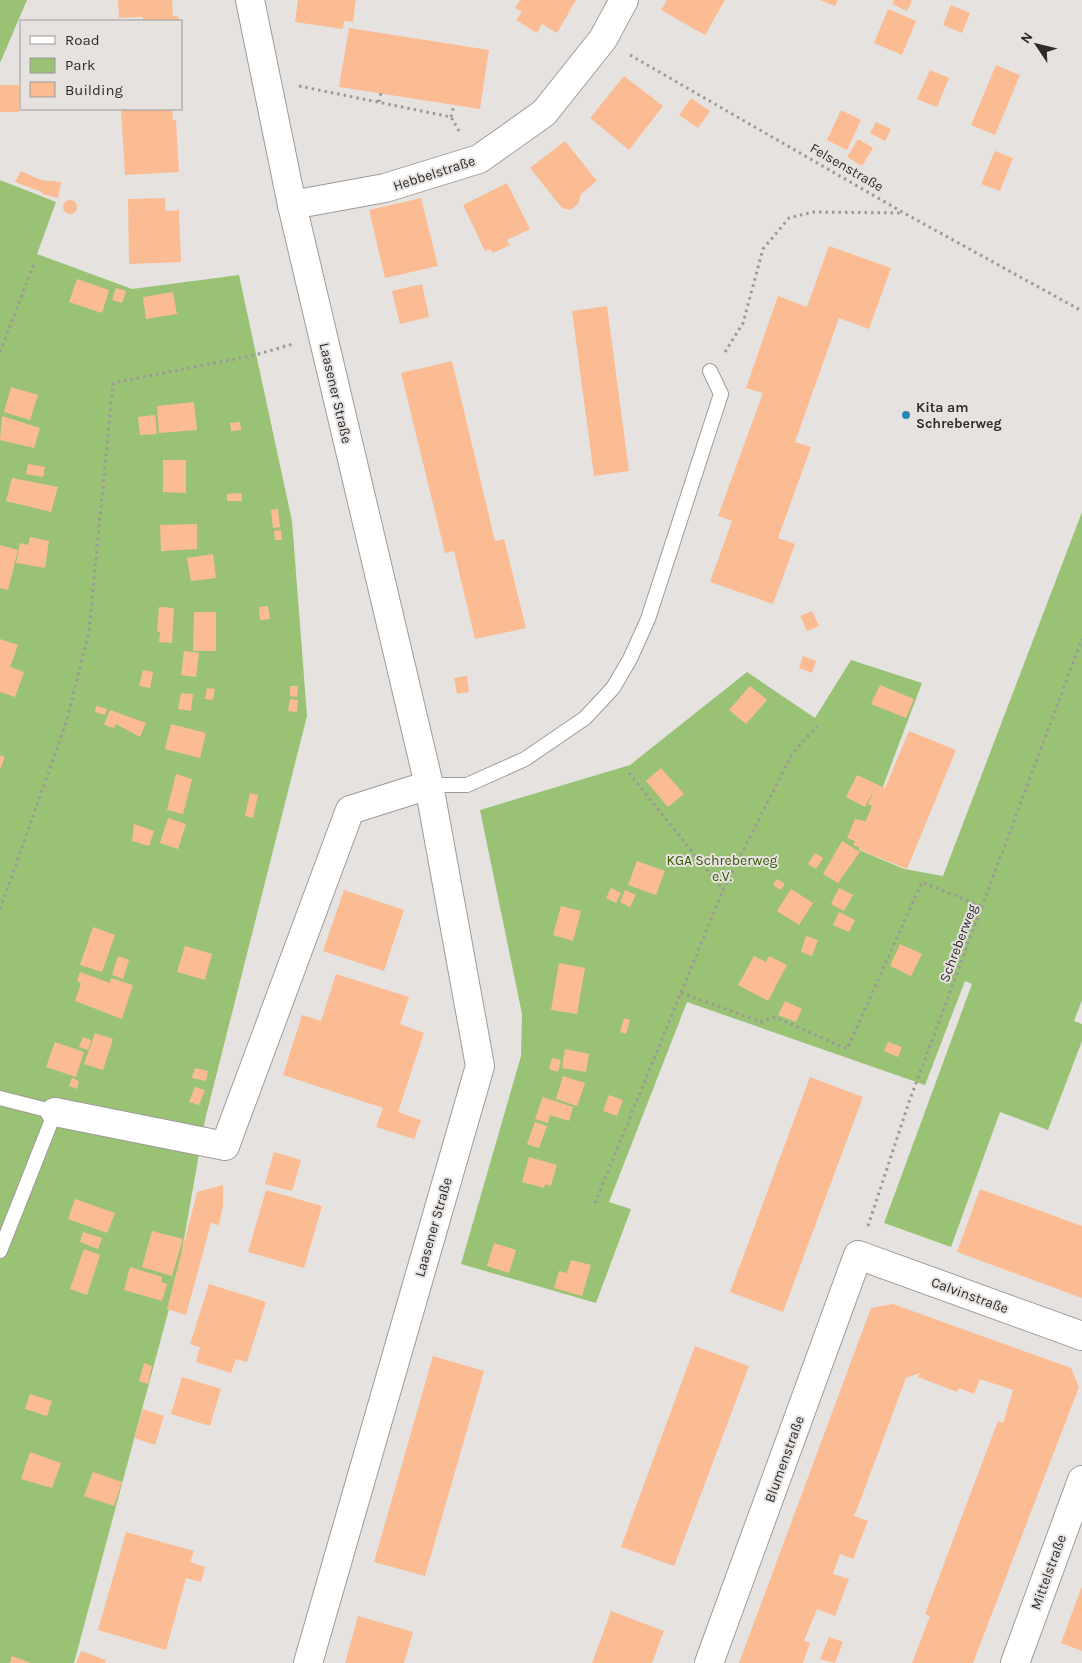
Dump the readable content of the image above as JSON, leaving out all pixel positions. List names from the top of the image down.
{
  "streets": {
    "street": [
      "Hebbelstraße",
      "Laasener Straße",
      "Calvinstraße",
      "Blumenstraße",
      "Mittelstraße"
    ],
    "path": ["Felsenstraße", "Schreberweg"]
  },
  "crossings": [
    ["Felsenstraße", "Hebbelstraße"],
    ["Hebbelstraße", "Laasener Straße"],
    ["Schreberweg", "Calvinstraße"],
    ["Schreberweg", "Blumenstraße"],
    ["Calvinstraße", "Blumenstraße"]
  ],
  "parks": ["KGA Schreberweg e.V."],
  "places": ["Kita am Schreberweg"],
  "legend": ["Road", "Park", "Building"],
  "north": "top left"
}
